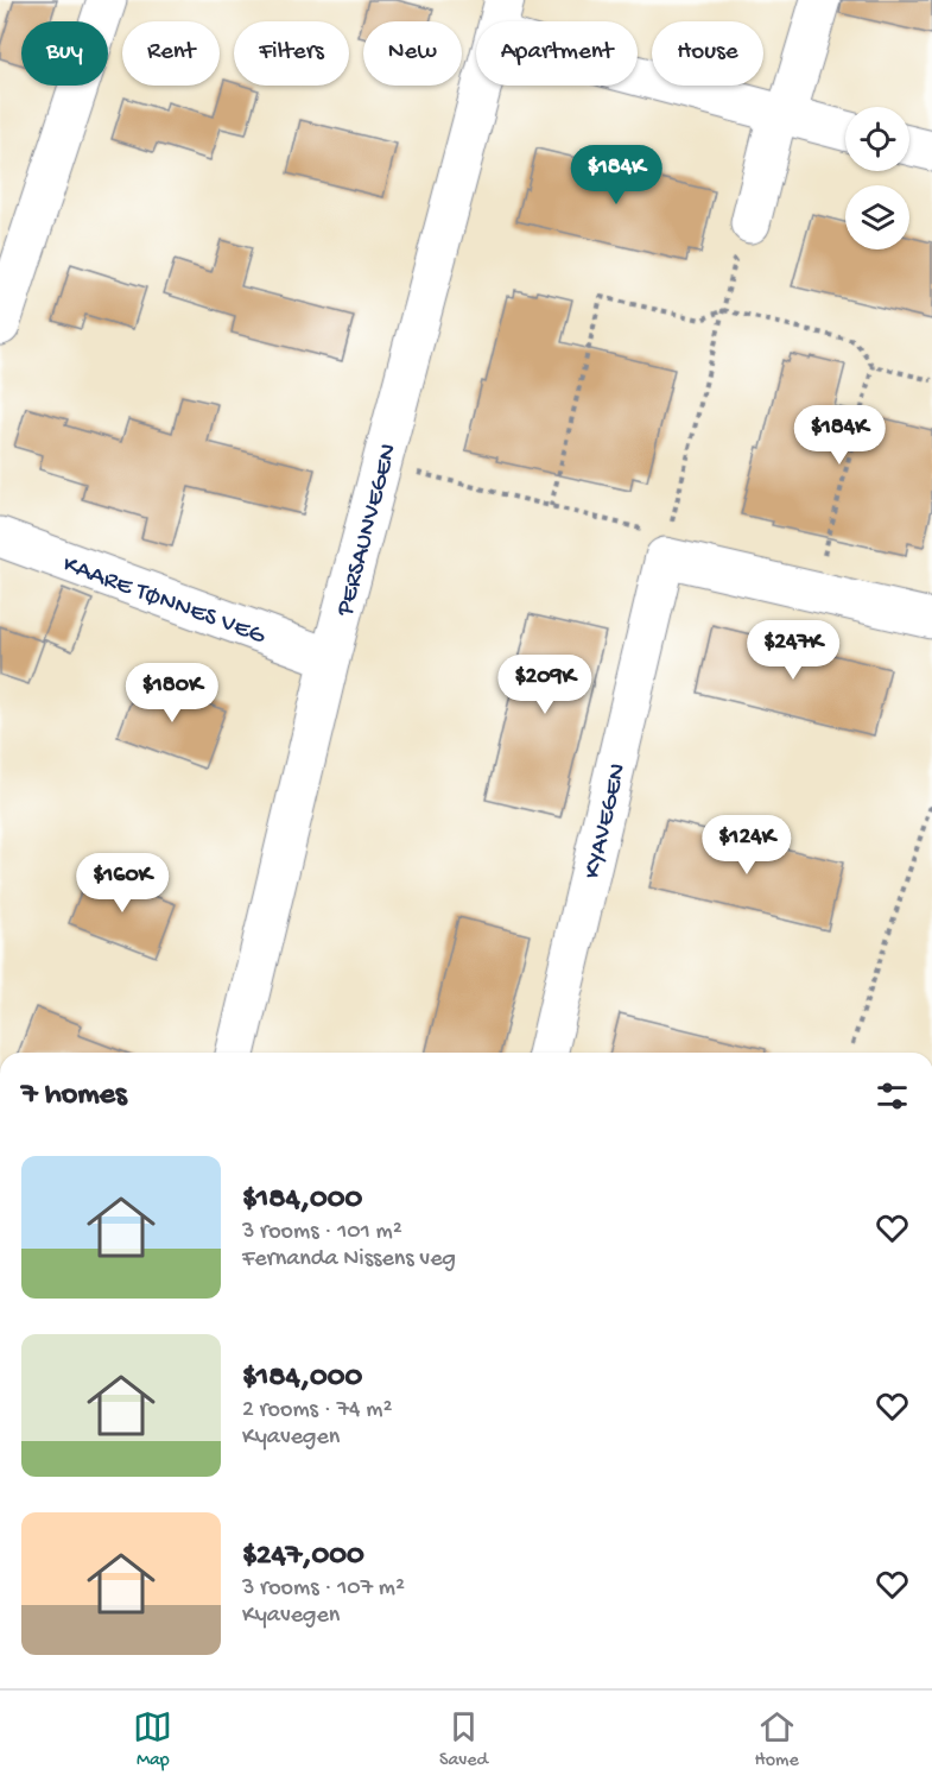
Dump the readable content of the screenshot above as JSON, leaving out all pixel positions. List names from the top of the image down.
{
  "streets": {
    "street": ["PERSAUNVEGEN", "KAARE TØNNES VEG", "KYAVEGEN"]
  },
  "crossings": [
    ["PERSAUNVEGEN", "KAARE TØNNES VEG"]
  ],
  "page": {
    "chip": [
      "Buy",
      "Rent",
      "Filters",
      "New",
      "Apartment",
      "House"
    ],
    "price": [
      "$184K",
      "$184K",
      "$247K",
      "$209K",
      "$180K",
      "$124K",
      "$160K"
    ],
    "heading": "7 homes",
    "list": [
      {
        "name": "$184,000",
        "note": "3 rooms · 101 m² · Fernanda Nissens veg"
      },
      {
        "name": "$184,000",
        "note": "2 rooms · 74 m² · Kyavegen"
      },
      {
        "name": "$247,000",
        "note": "3 rooms · 107 m² · Kyavegen"
      }
    ],
    "tabs": ["Map", "Saved", "Home"]
  }
}
